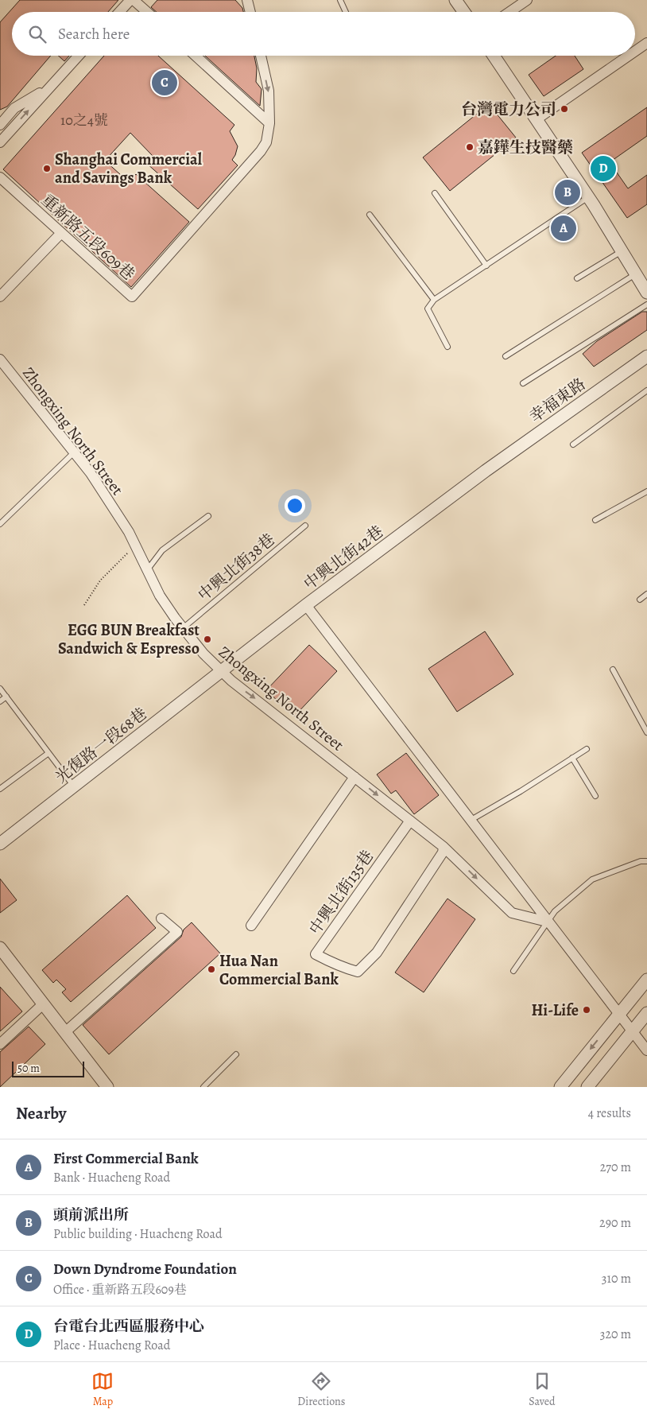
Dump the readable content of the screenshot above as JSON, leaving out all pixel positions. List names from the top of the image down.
{
  "streets": {
    "street": [
      "重新路五段609巷",
      "幸福東路",
      "Zhongxing North Street",
      "中興北街42巷",
      "光復路一段68巷",
      "中興北街135巷"
    ],
    "lane": ["中興北街38巷"]
  },
  "crossings": [
    ["幸福東路", "中興北街42巷"],
    ["Zhongxing North Street", "中興北街42巷"],
    ["Zhongxing North Street", "中興北街38巷"],
    ["Zhongxing North Street", "光復路一段68巷"],
    ["Zhongxing North Street", "中興北街135巷"],
    ["中興北街42巷", "光復路一段68巷"]
  ],
  "places": [
    "台灣電力公司",
    "嘉鏵生技醫藥",
    "Shanghai Commercial and Savings Bank",
    "EGG BUN Breakfast Sandwich & Espresso",
    "Hua Nan Commercial Bank",
    "Hi-Life"
  ],
  "house_numbers": ["10之4號"],
  "scale_bar": "50 m",
  "page": {
    "search": "Search here",
    "pins": [
      "C",
      "D",
      "B",
      "A"
    ],
    "scale": "50 m",
    "heading": ["Nearby", "4 results"],
    "list": [
      {
        "mark": "A",
        "name": "First Commercial Bank",
        "note": "Bank · Huacheng Road",
        "value": "270 m"
      },
      {
        "mark": "B",
        "name": "頭前派出所",
        "note": "Public building · Huacheng Road",
        "value": "290 m"
      },
      {
        "mark": "C",
        "name": "Down Dyndrome Foundation",
        "note": "Office · 重新路五段609巷",
        "value": "310 m"
      },
      {
        "mark": "D",
        "name": "台電台北西區服務中心",
        "note": "Place · Huacheng Road",
        "value": "320 m"
      }
    ],
    "nav": ["Map", "Directions", "Saved"]
  }
}
